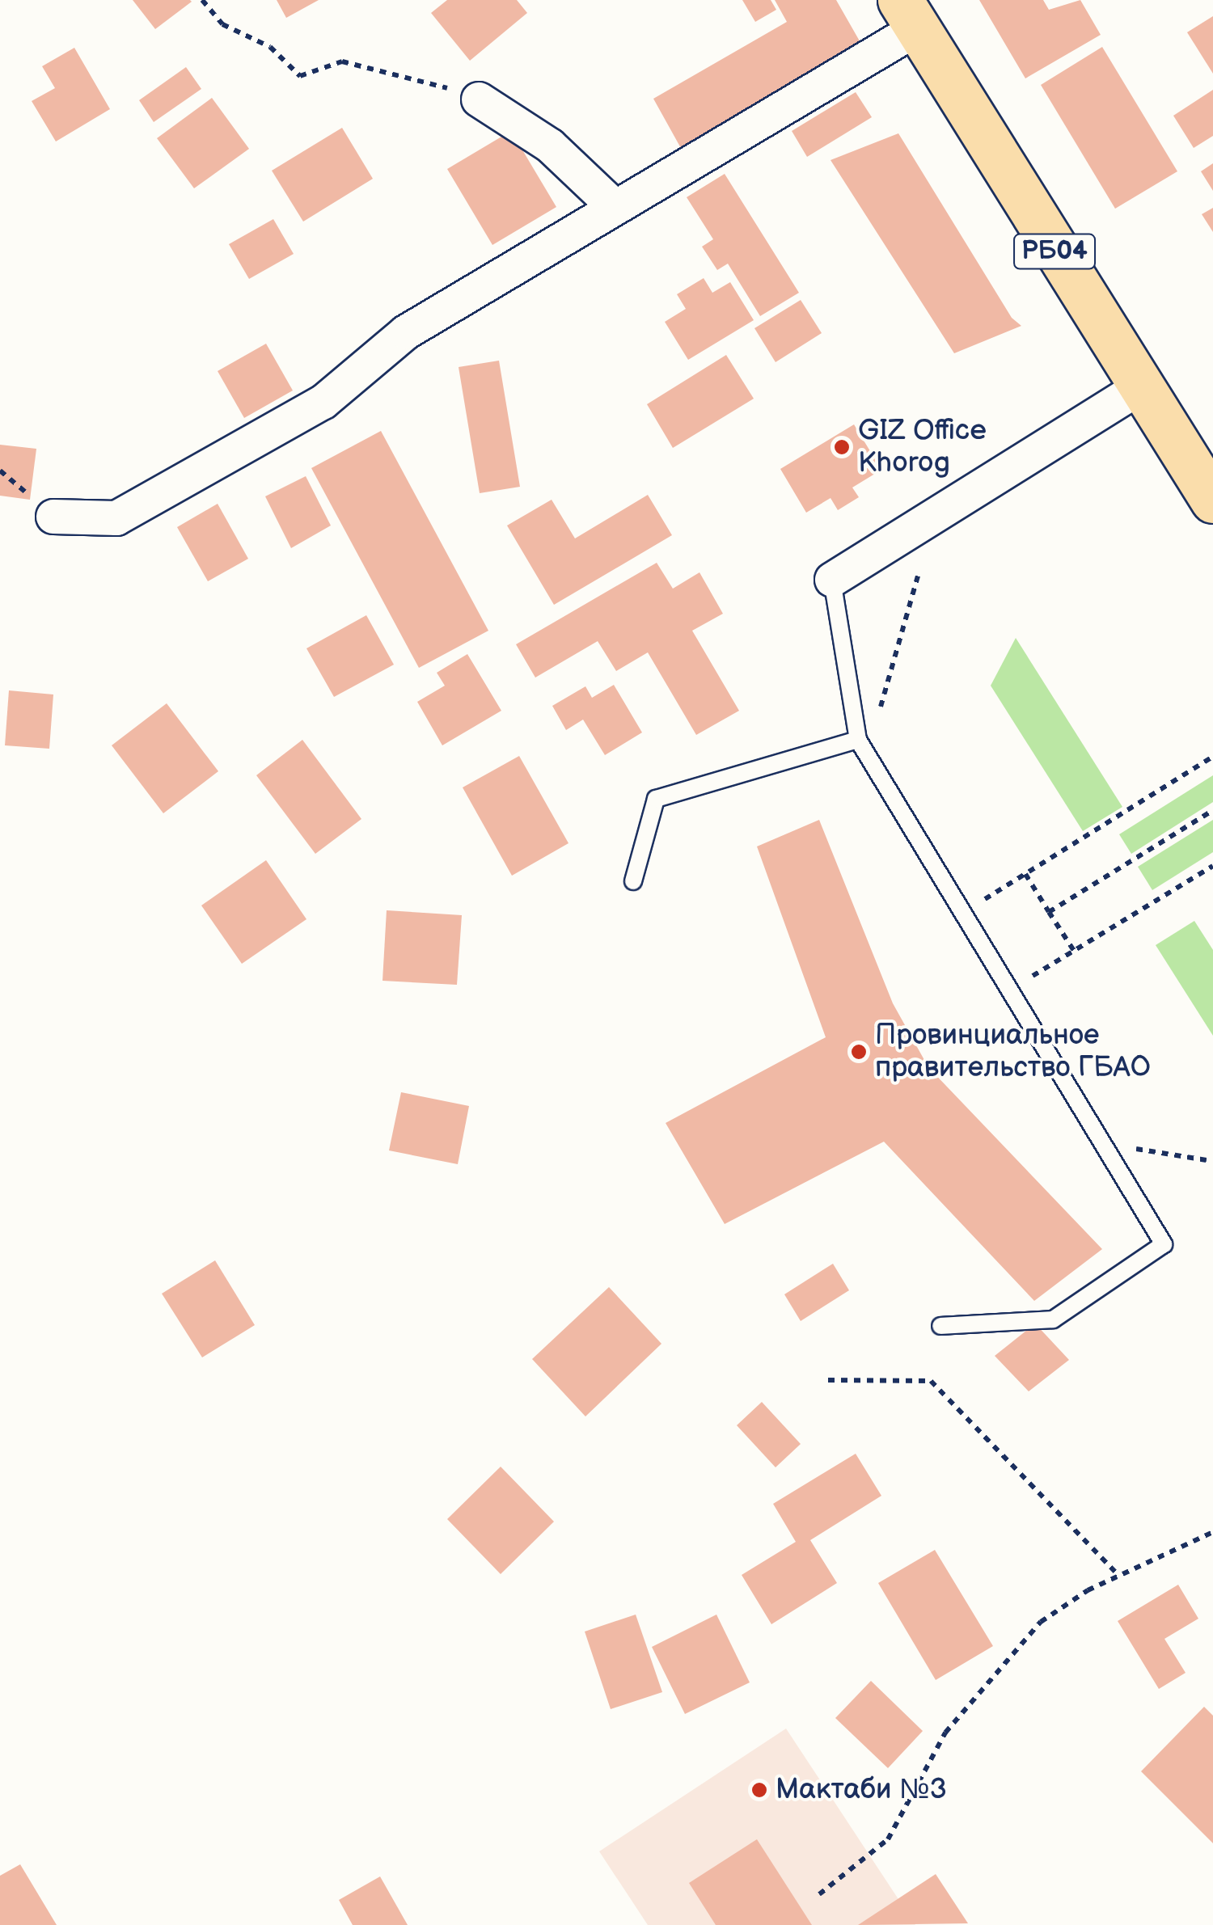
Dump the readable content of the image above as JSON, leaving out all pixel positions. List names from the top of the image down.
{
  "streets": {
    "main road": ["РБ04"]
  },
  "places": ["GIZ Office Khorog", "Провинциальное правительство ГБАО", "Мактаби №3"]
}
